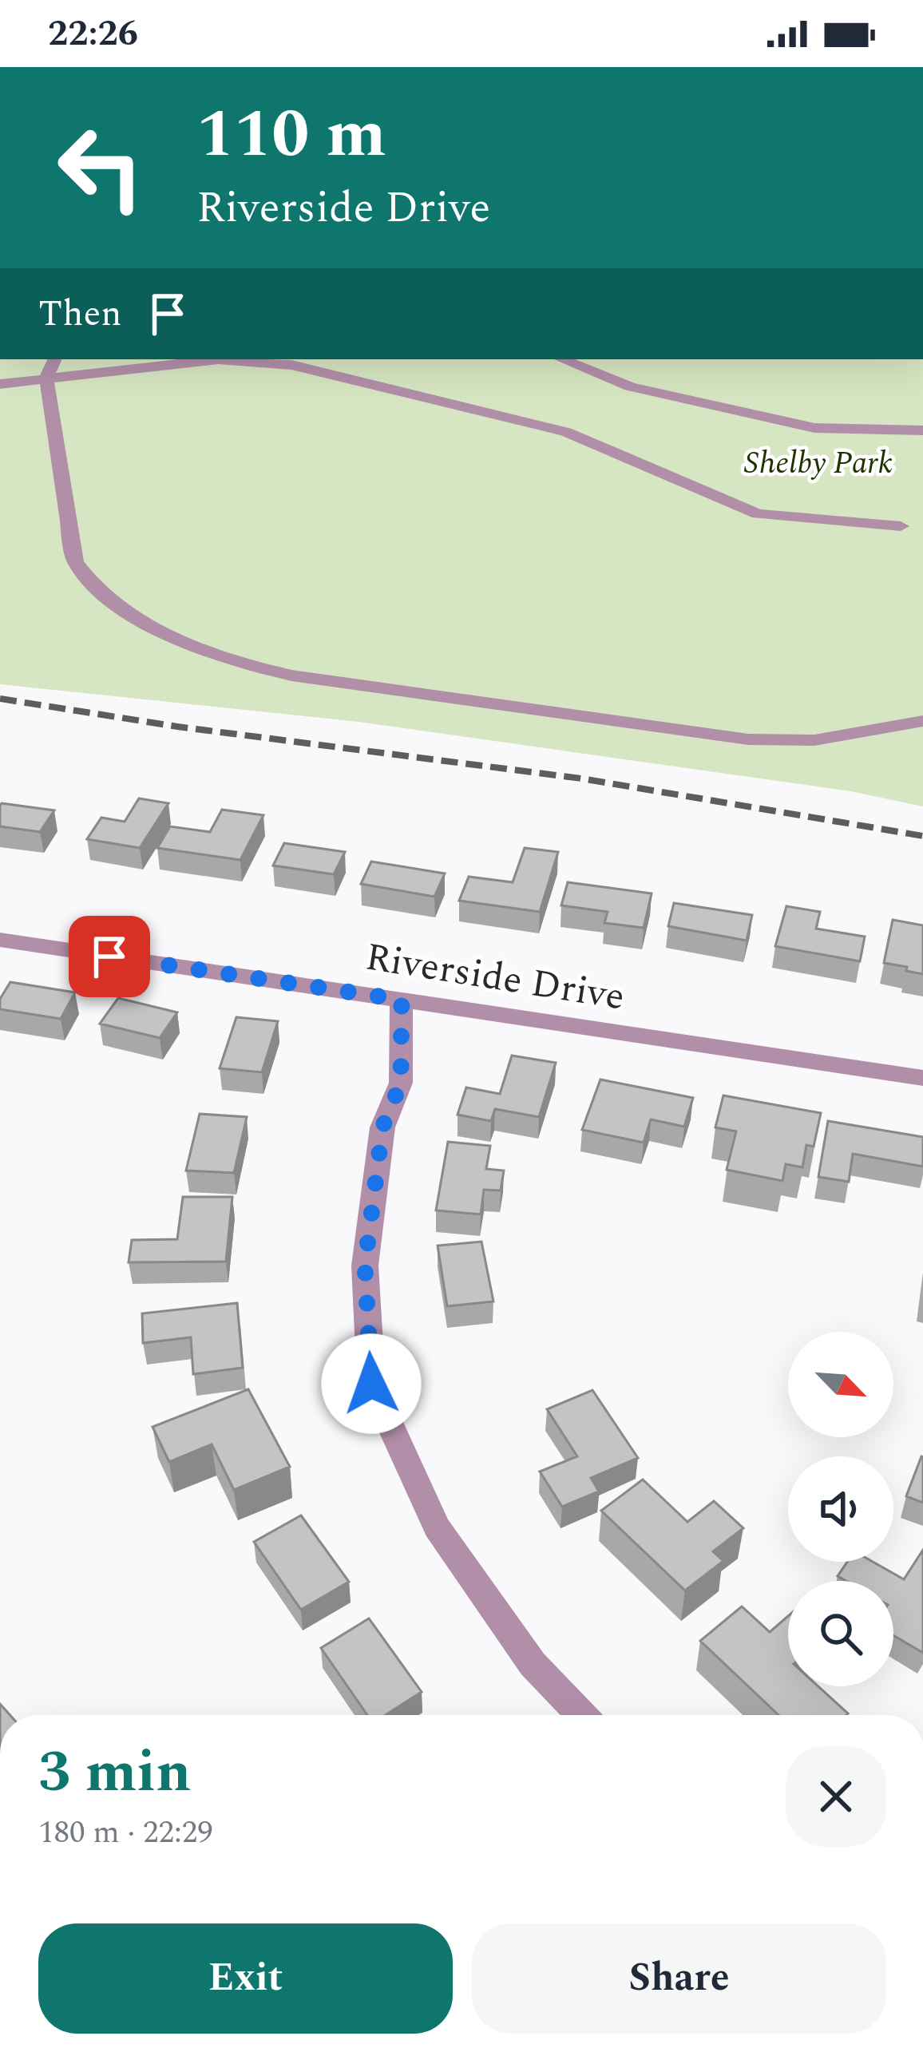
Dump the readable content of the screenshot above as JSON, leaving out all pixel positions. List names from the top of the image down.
{
  "streets": {
    "street": ["Riverside Drive"]
  },
  "parks": ["Shelby Park"],
  "north": "bottom right",
  "page": {
    "status": "22:26",
    "turn": ["110 m", "Riverside Drive"],
    "then": "Then",
    "heading": ["3 min", "180 m · 22:29"],
    "buttons": ["Exit", "Share"]
  }
}
